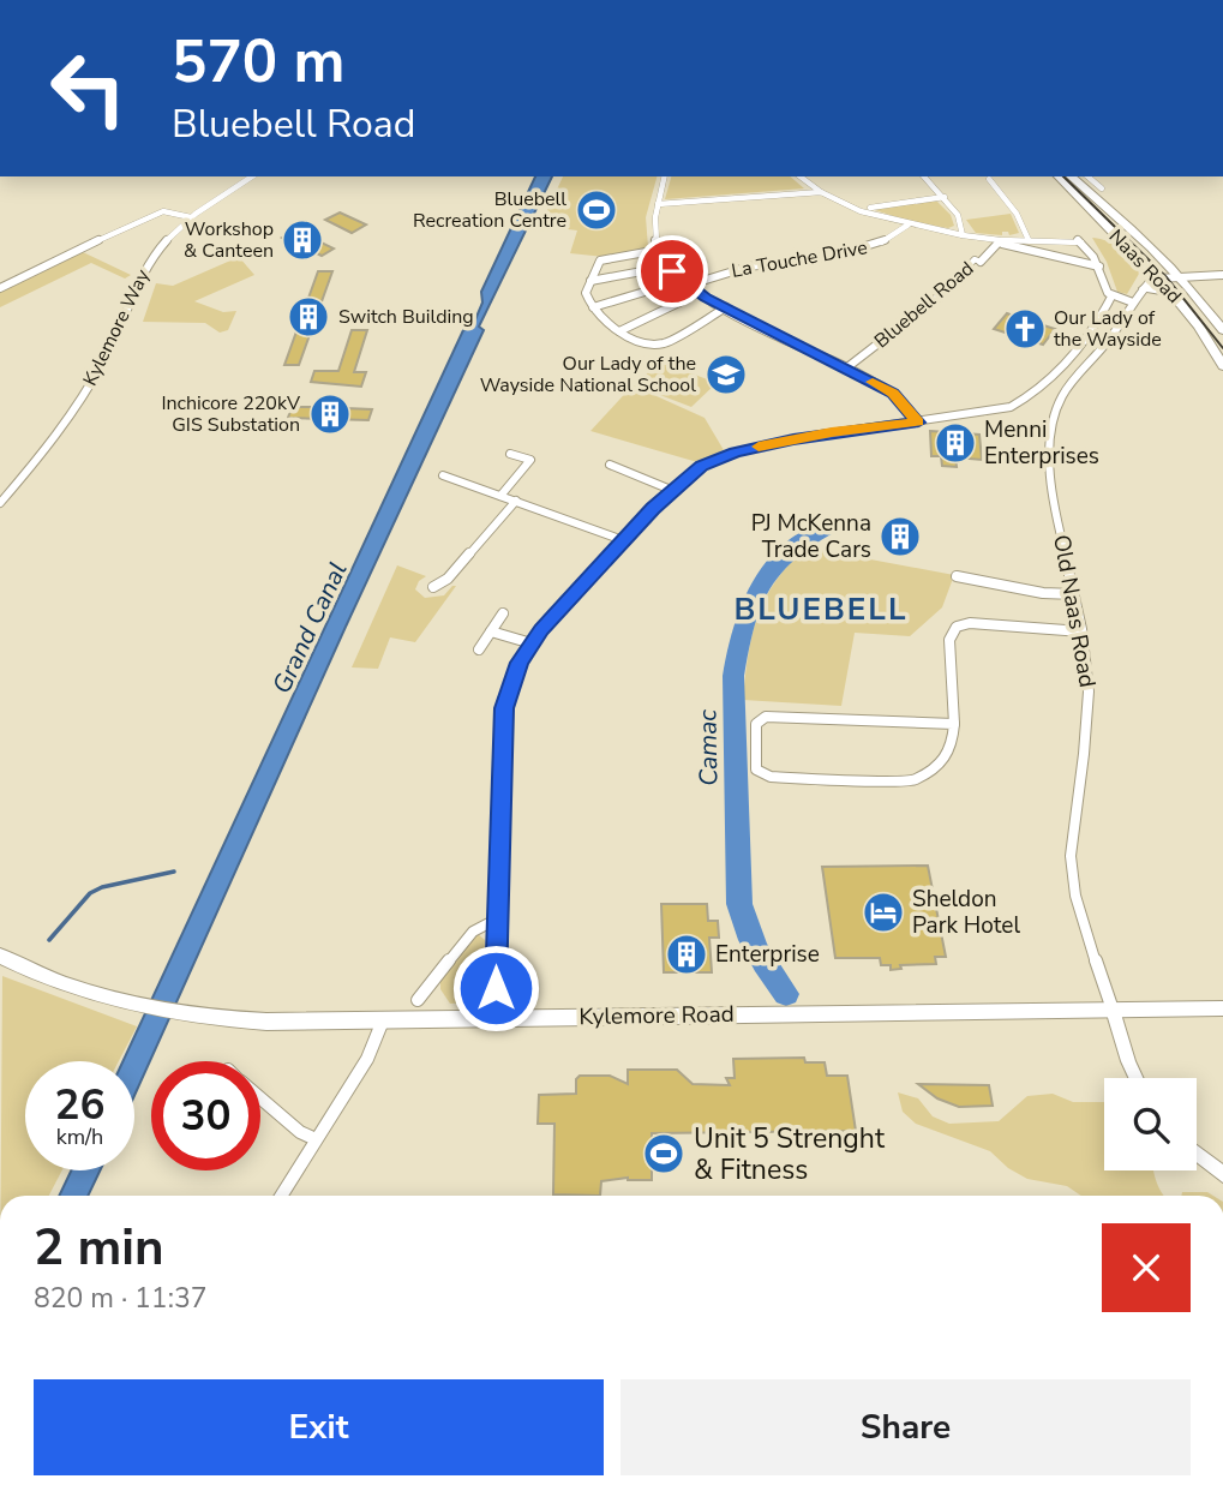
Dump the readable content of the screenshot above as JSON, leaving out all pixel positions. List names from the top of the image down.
{
  "streets": {
    "main road": ["Naas Road", "Kylemore Road"],
    "street": [
      "La Touche Drive",
      "Bluebell Road",
      "Kylemore Way",
      "Old Naas Road"
    ]
  },
  "crossings": [
    ["La Touche Drive", "Bluebell Road"],
    ["Naas Road", "Old Naas Road"],
    ["Old Naas Road", "Kylemore Road"]
  ],
  "districts": ["BLUEBELL"],
  "water": ["Grand Canal", "Camac"],
  "places": {
    "sports": ["Bluebell Recreation Centre", "Unit 5 Strenght & Fitness"],
    "building": [
      "Workshop & Canteen",
      "Switch Building",
      "Inchicore 220kV GIS Substation",
      "Menni Enterprises",
      "PJ McKenna Trade Cars",
      "Enterprise"
    ],
    "church": ["Our Lady of the Wayside"],
    "school or university": ["Our Lady of the Wayside National School"],
    "hotel": ["Sheldon Park Hotel"]
  },
  "page": {
    "turn": ["570 m", "Bluebell Road"],
    "speed": "26 km/h",
    "limit": "30",
    "heading": ["2 min", "820 m · 11:37"],
    "buttons": ["Exit", "Share"]
  }
}
